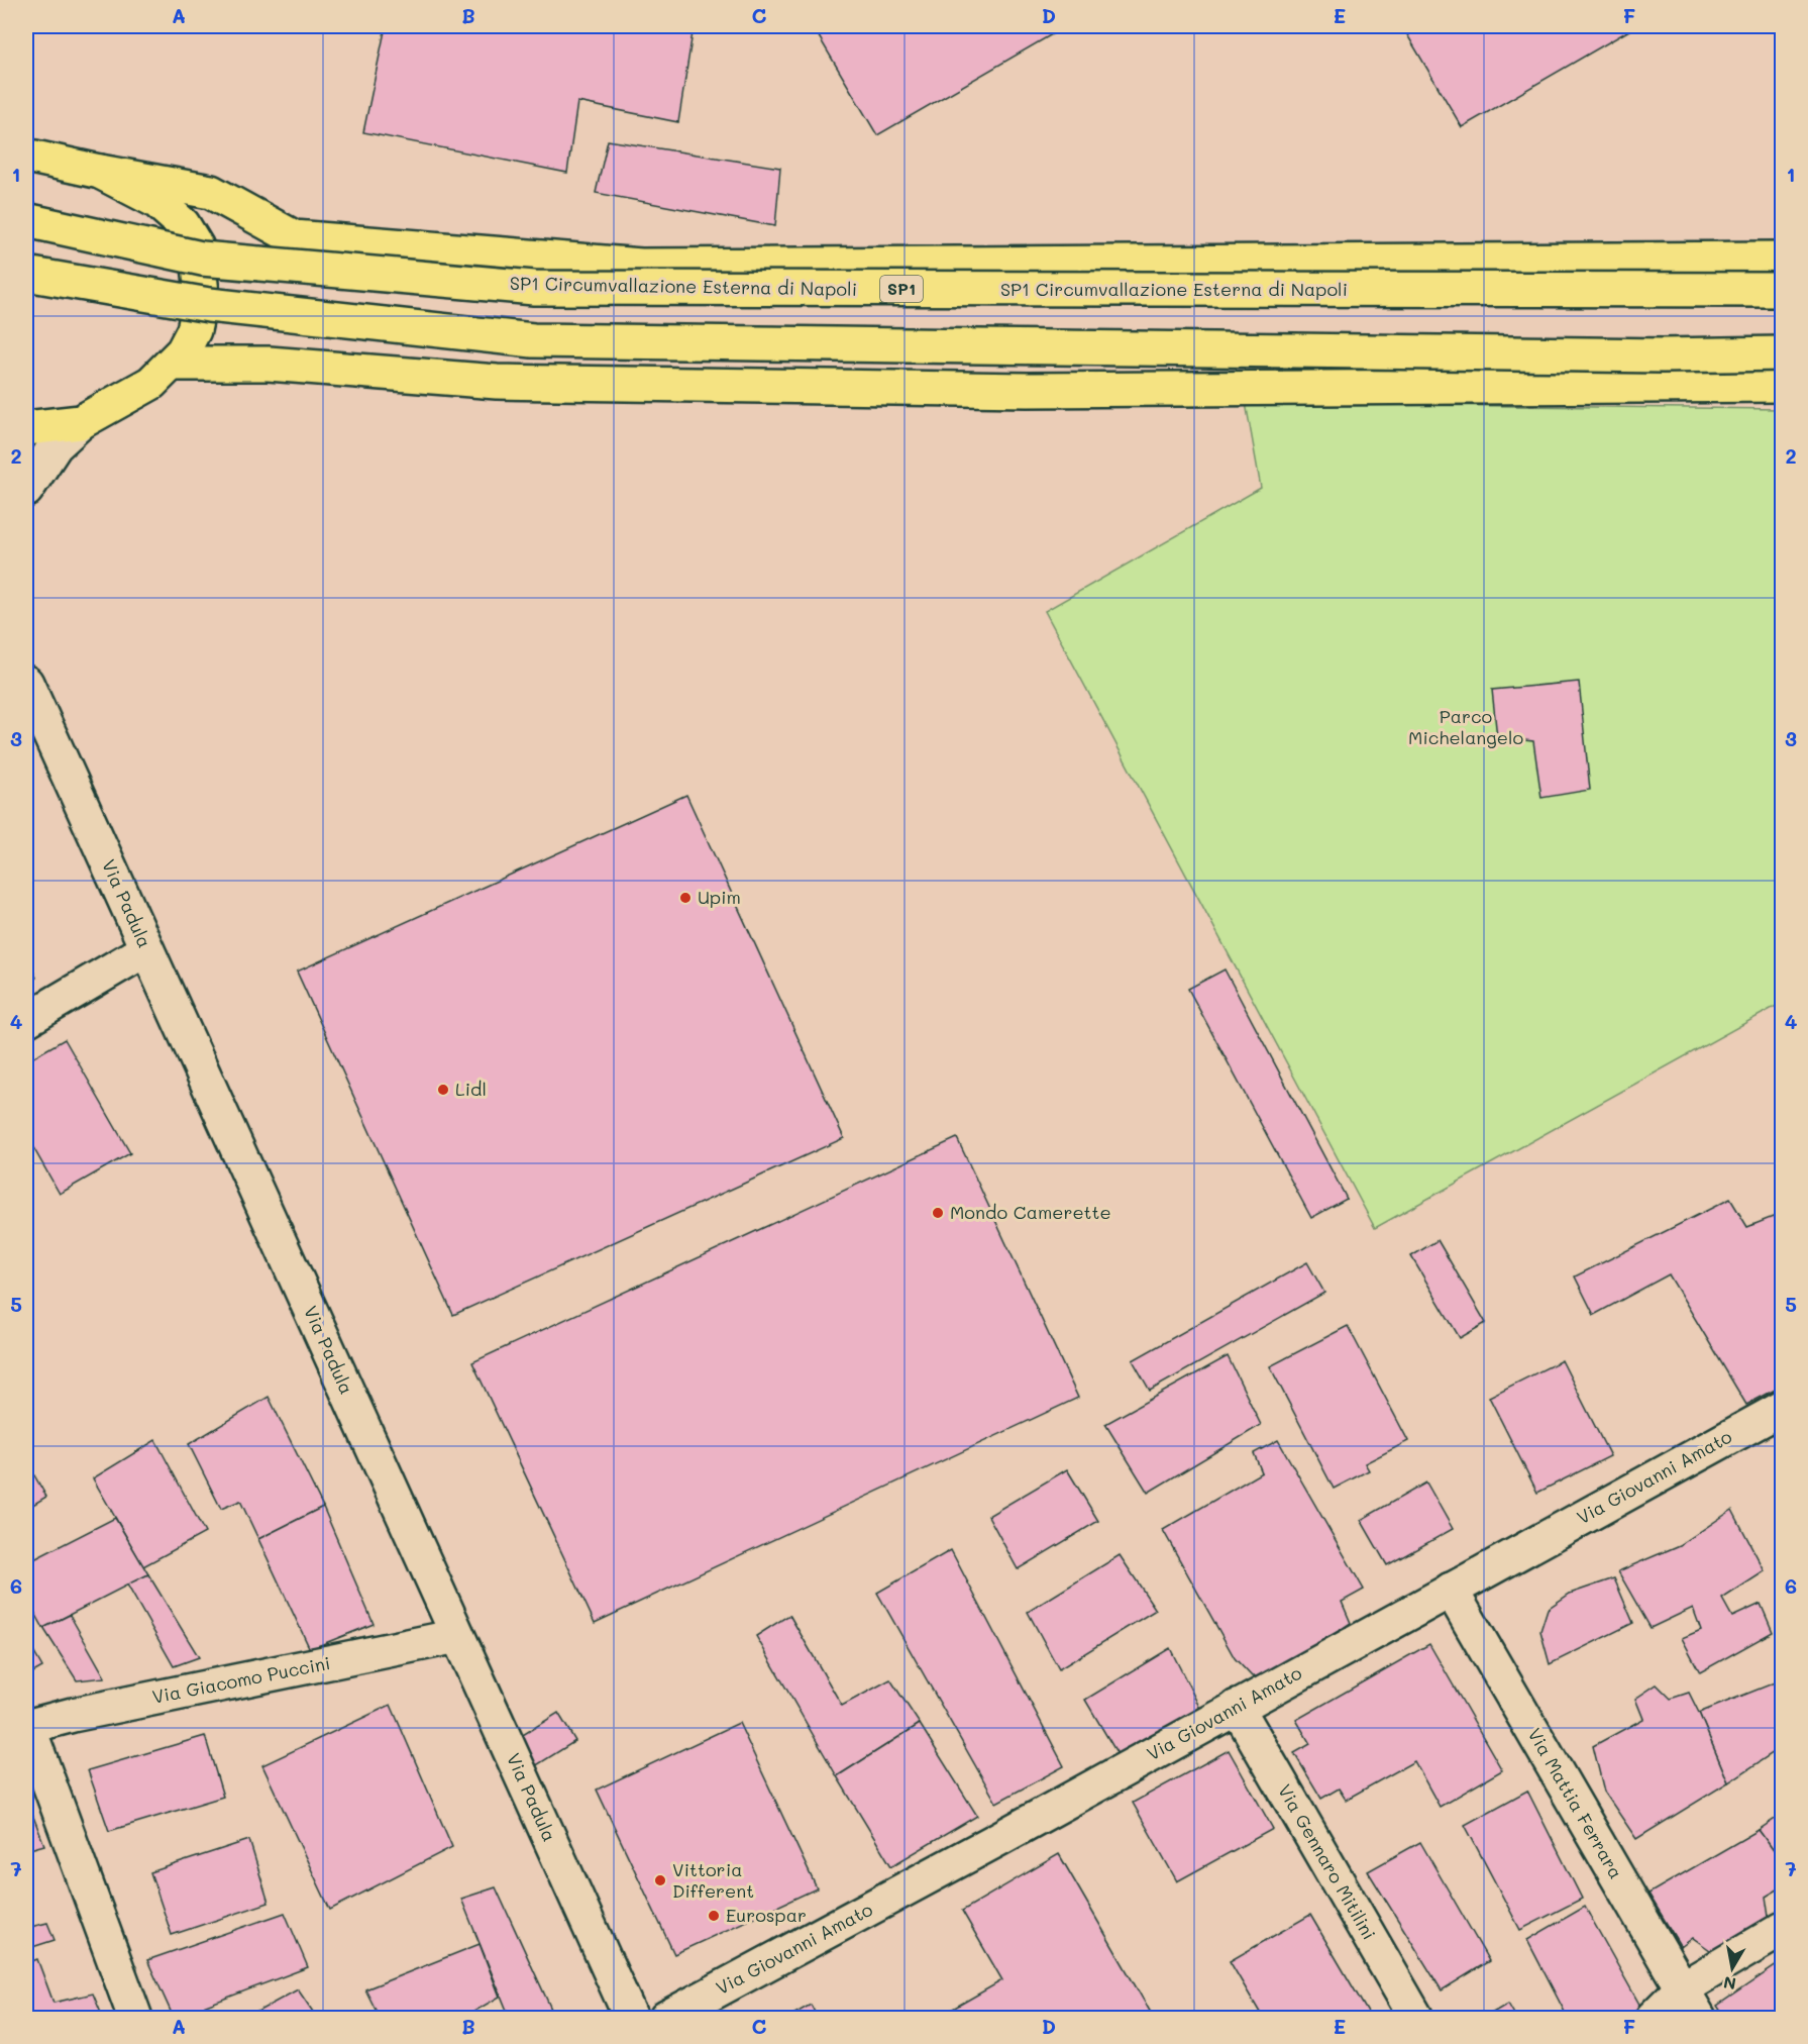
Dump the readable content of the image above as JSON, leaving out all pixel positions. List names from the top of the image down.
{
  "streets": {
    "main road": ["SP1 Circumvallazione Esterna di Napoli", "SP1"],
    "street": [
      "Via Padula",
      "Via Giovanni Amato",
      "Via Giacomo Puccini",
      "Via Mattia Ferrara",
      "Via Gennaro Mitilini"
    ]
  },
  "crossings": [
    ["Via Padula", "Via Giacomo Puccini"],
    ["Via Giovanni Amato", "Via Mattia Ferrara"],
    ["Via Giovanni Amato", "Via Gennaro Mitilini"]
  ],
  "parks": ["Parco Michelangelo"],
  "places": [
    "Upim",
    "Lidl",
    "Mondo Camerette",
    "Vittoria Different",
    "Eurospar"
  ],
  "north": "bottom",
  "grid": {
    "columns": [
      "A",
      "B",
      "C",
      "D",
      "E",
      "F"
    ],
    "rows": [
      "1",
      "2",
      "3",
      "4",
      "5",
      "6",
      "7"
    ]
  }
}
